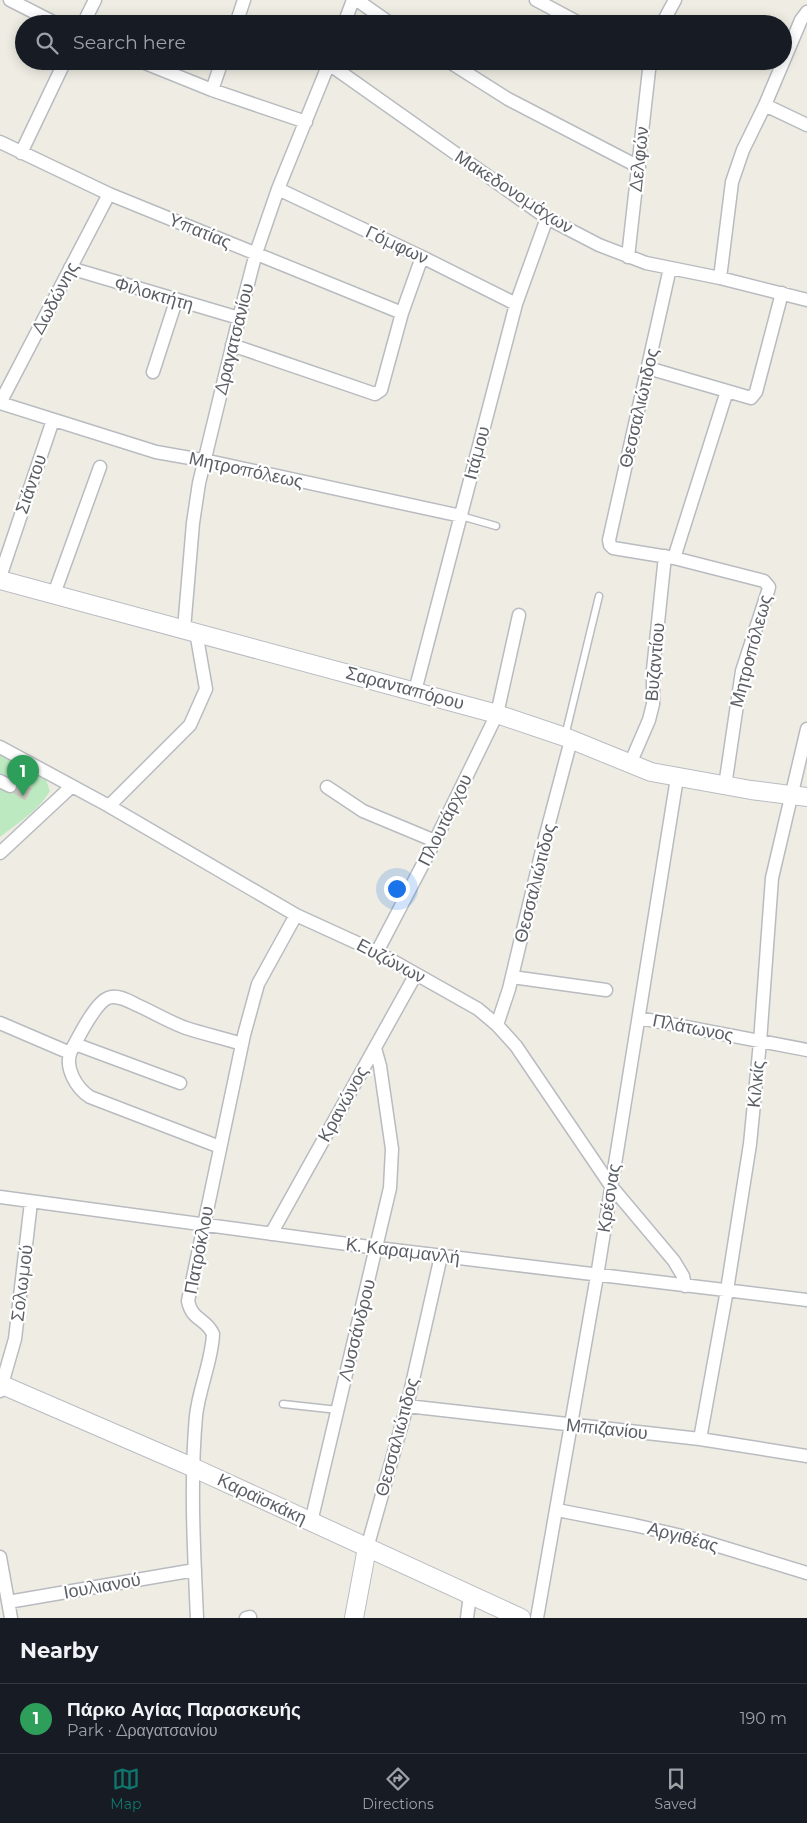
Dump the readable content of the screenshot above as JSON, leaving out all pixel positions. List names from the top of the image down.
{
  "streets": {
    "street": [
      "Δελφών",
      "Μακεδονομάχων",
      "Υπατίας",
      "Γόμφων",
      "Φιλοκτήτη",
      "Δωδώνης",
      "Δραγατσανίου",
      "Θεσσαλιώτιδος",
      "Ιτάμου",
      "Μητροπόλεως",
      "Σιάντου",
      "Βυζαντίου",
      "Σαρανταπόρου",
      "Πλουτάρχου",
      "Ευζώνων",
      "Πλάτωνος",
      "Κιλκίς",
      "Κρανώνος",
      "Κρέσνας",
      "Πατρόκλου",
      "Κ. Καραμανλή",
      "Σολωμού",
      "Λυσσάνδρου",
      "Μπιζανίου",
      "Καραϊσκάκη",
      "Αργιθέας",
      "Ιουλιανού"
    ]
  },
  "crossings": [
    ["Δελφών", "Μακεδονομάχων"],
    ["Μακεδονομάχων", "Θεσσαλιώτιδος"],
    ["Μακεδονομάχων", "Ιτάμου"],
    ["Υπατίας", "Δωδώνης"],
    ["Υπατίας", "Δραγατσανίου"],
    ["Γόμφων", "Δραγατσανίου"],
    ["Γόμφων", "Ιτάμου"],
    ["Φιλοκτήτη", "Δωδώνης"],
    ["Φιλοκτήτη", "Δραγατσανίου"],
    ["Δωδώνης", "Μητροπόλεως"],
    ["Δραγατσανίου", "Μητροπόλεως"],
    ["Δραγατσανίου", "Σαρανταπόρου"],
    ["Δραγατσανίου", "Ευζώνων"],
    ["Θεσσαλιώτιδος", "Μητροπόλεως"],
    ["Θεσσαλιώτιδος", "Σαρανταπόρου"],
    ["Θεσσαλιώτιδος", "Ευζώνων"],
    ["Θεσσαλιώτιδος", "Κ. Καραμανλή"],
    ["Θεσσαλιώτιδος", "Μπιζανίου"],
    ["Θεσσαλιώτιδος", "Καραϊσκάκη"],
    ["Ιτάμου", "Μητροπόλεως"],
    ["Ιτάμου", "Σαρανταπόρου"],
    ["Μητροπόλεως", "Σιάντου"],
    ["Μητροπόλεως", "Βυζαντίου"],
    ["Μητροπόλεως", "Σαρανταπόρου"],
    ["Σιάντου", "Σαρανταπόρου"],
    ["Βυζαντίου", "Σαρανταπόρου"],
    ["Σαρανταπόρου", "Πλουτάρχου"],
    ["Σαρανταπόρου", "Κιλκίς"],
    ["Σαρανταπόρου", "Κρέσνας"],
    ["Πλουτάρχου", "Ευζώνων"],
    ["Ευζώνων", "Κρανώνος"],
    ["Ευζώνων", "Κρέσνας"],
    ["Ευζώνων", "Πατρόκλου"],
    ["Ευζώνων", "Κ. Καραμανλή"],
    ["Πλάτωνος", "Κιλκίς"],
    ["Πλάτωνος", "Κρέσνας"],
    ["Κιλκίς", "Κ. Καραμανλή"],
    ["Κιλκίς", "Μπιζανίου"],
    ["Κρανώνος", "Κ. Καραμανλή"],
    ["Κρανώνος", "Λυσσάνδρου"],
    ["Κρέσνας", "Κ. Καραμανλή"],
    ["Κρέσνας", "Μπιζανίου"],
    ["Κρέσνας", "Αργιθέας"],
    ["Πατρόκλου", "Κ. Καραμανλή"],
    ["Πατρόκλου", "Καραϊσκάκη"],
    ["Πατρόκλου", "Ιουλιανού"],
    ["Κ. Καραμανλή", "Σολωμού"],
    ["Κ. Καραμανλή", "Λυσσάνδρου"],
    ["Σολωμού", "Καραϊσκάκη"],
    ["Λυσσάνδρου", "Καραϊσκάκη"]
  ],
  "page": {
    "search": "Search here",
    "pins": "1",
    "heading": "Nearby",
    "list": [
      {
        "mark": "1",
        "name": "Πάρκο Αγίας Παρασκευής",
        "note": "Park · Δραγατσανίου",
        "value": "190 m"
      }
    ],
    "nav": ["Map", "Directions", "Saved"]
  }
}
